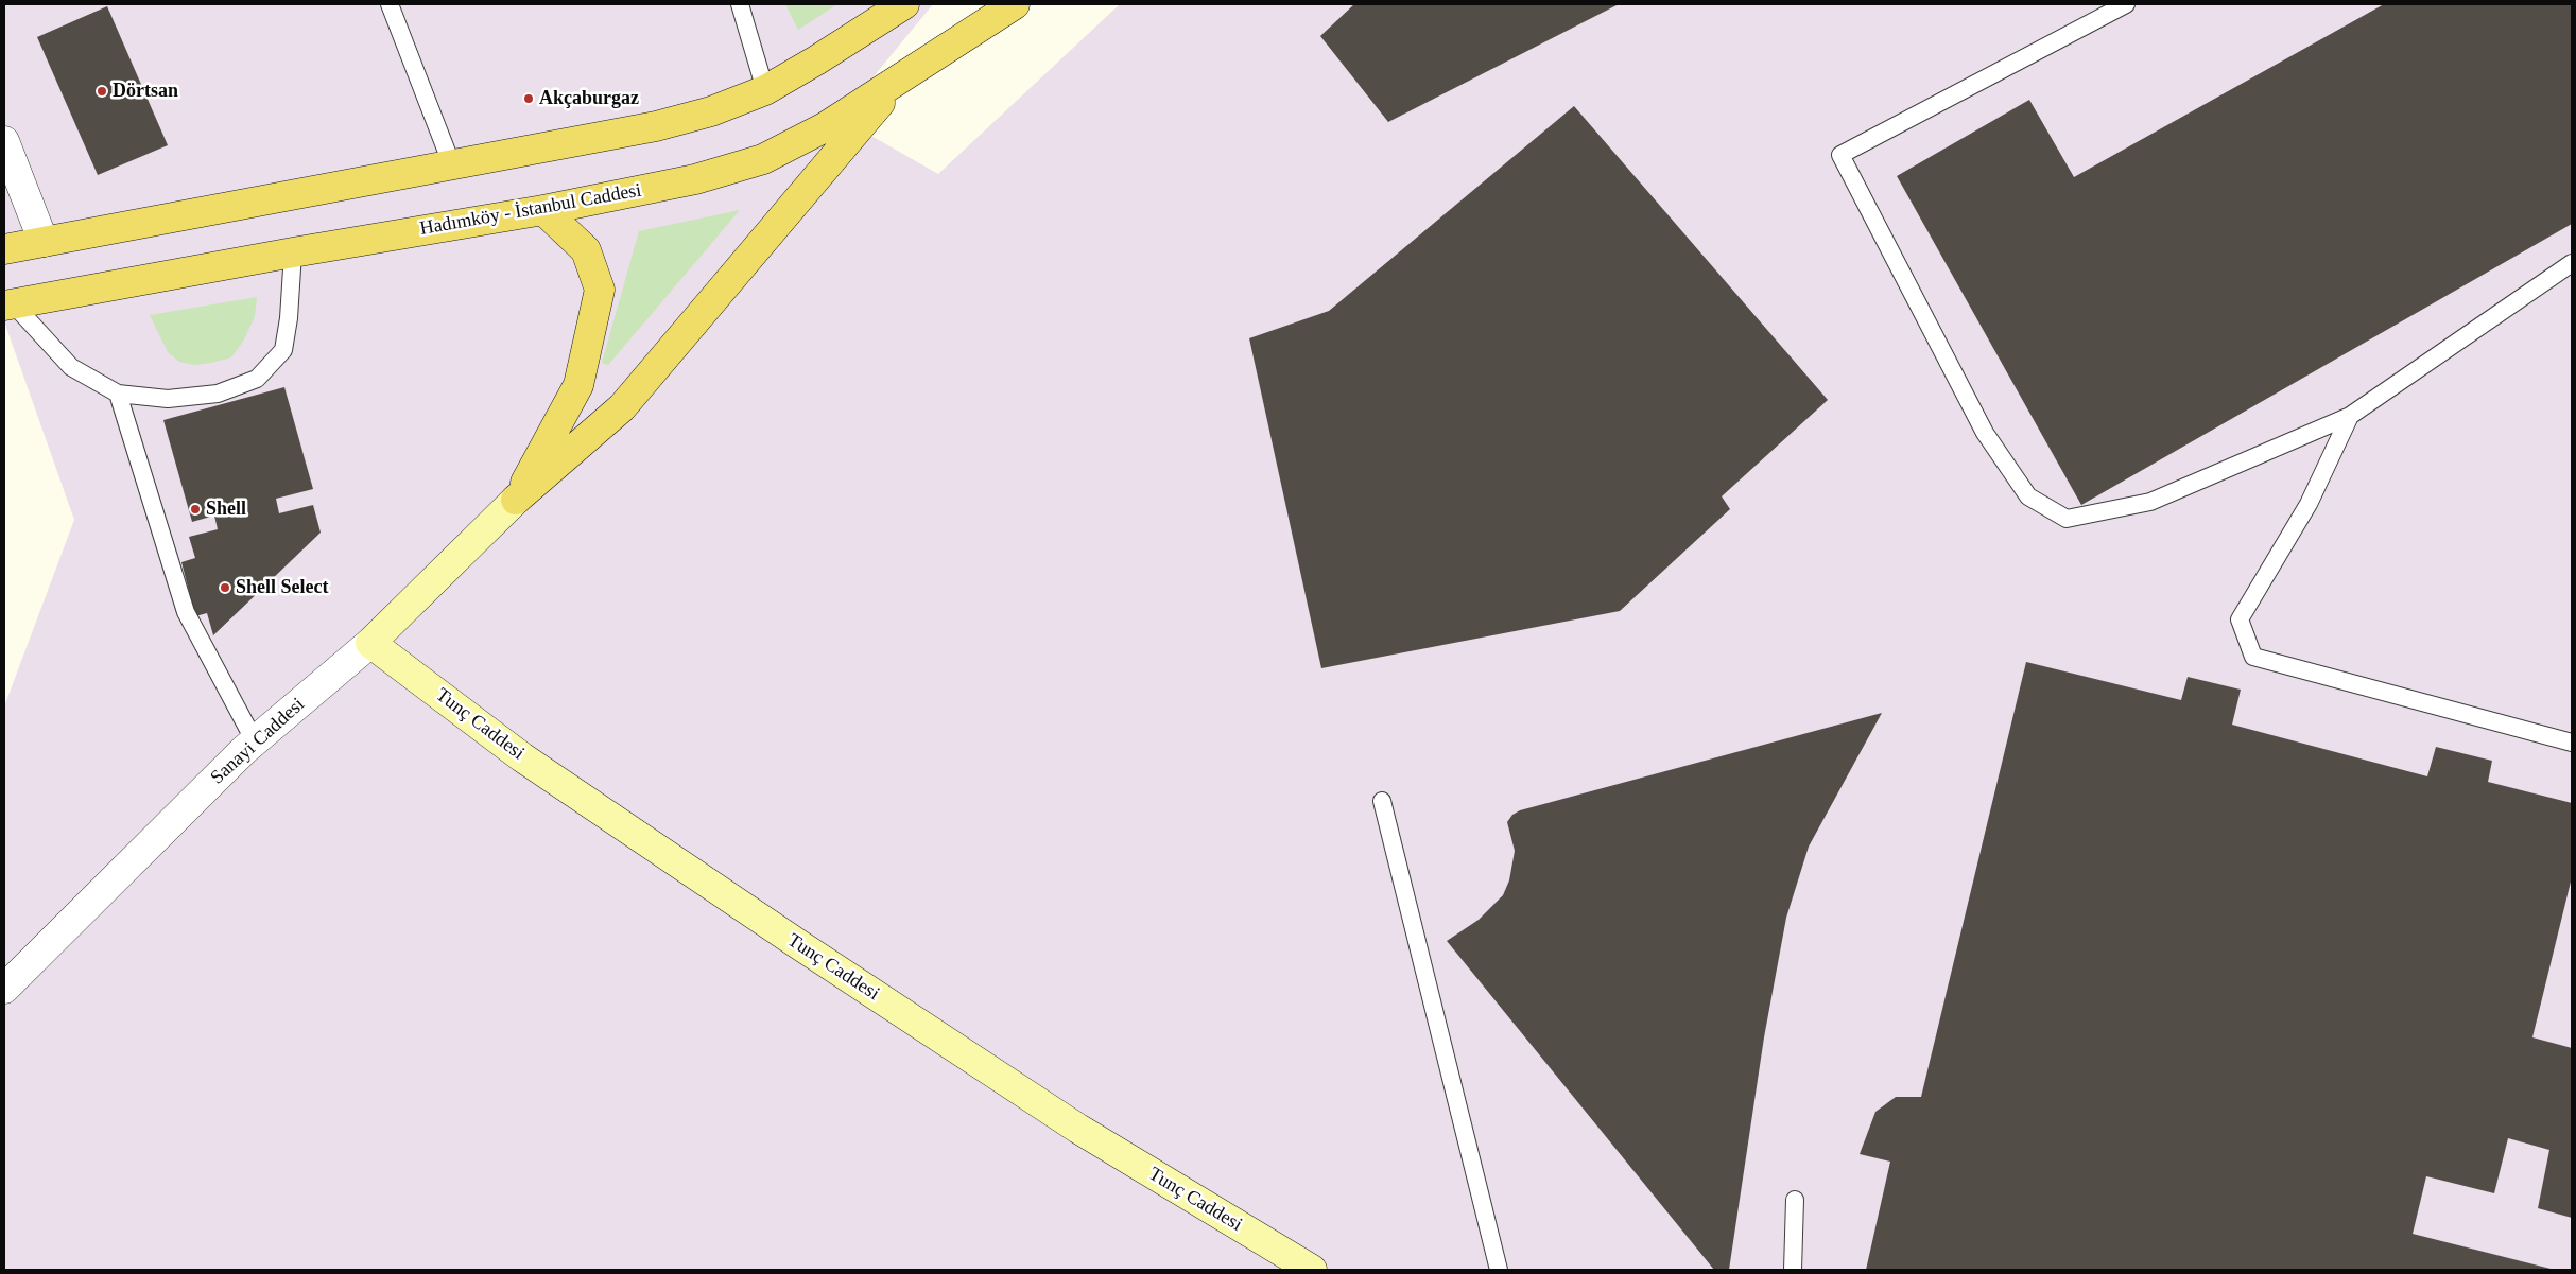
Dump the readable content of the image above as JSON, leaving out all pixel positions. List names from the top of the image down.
{
  "streets": {
    "main road": ["Hadımköy - İstanbul Caddesi", "Tunç Caddesi", "Sanayi Caddesi"]
  },
  "crossings": [
    ["Tunç Caddesi", "Sanayi Caddesi"]
  ],
  "places": [
    "Dörtsan",
    "Akçaburgaz",
    "Shell",
    "Shell Select"
  ]
}
